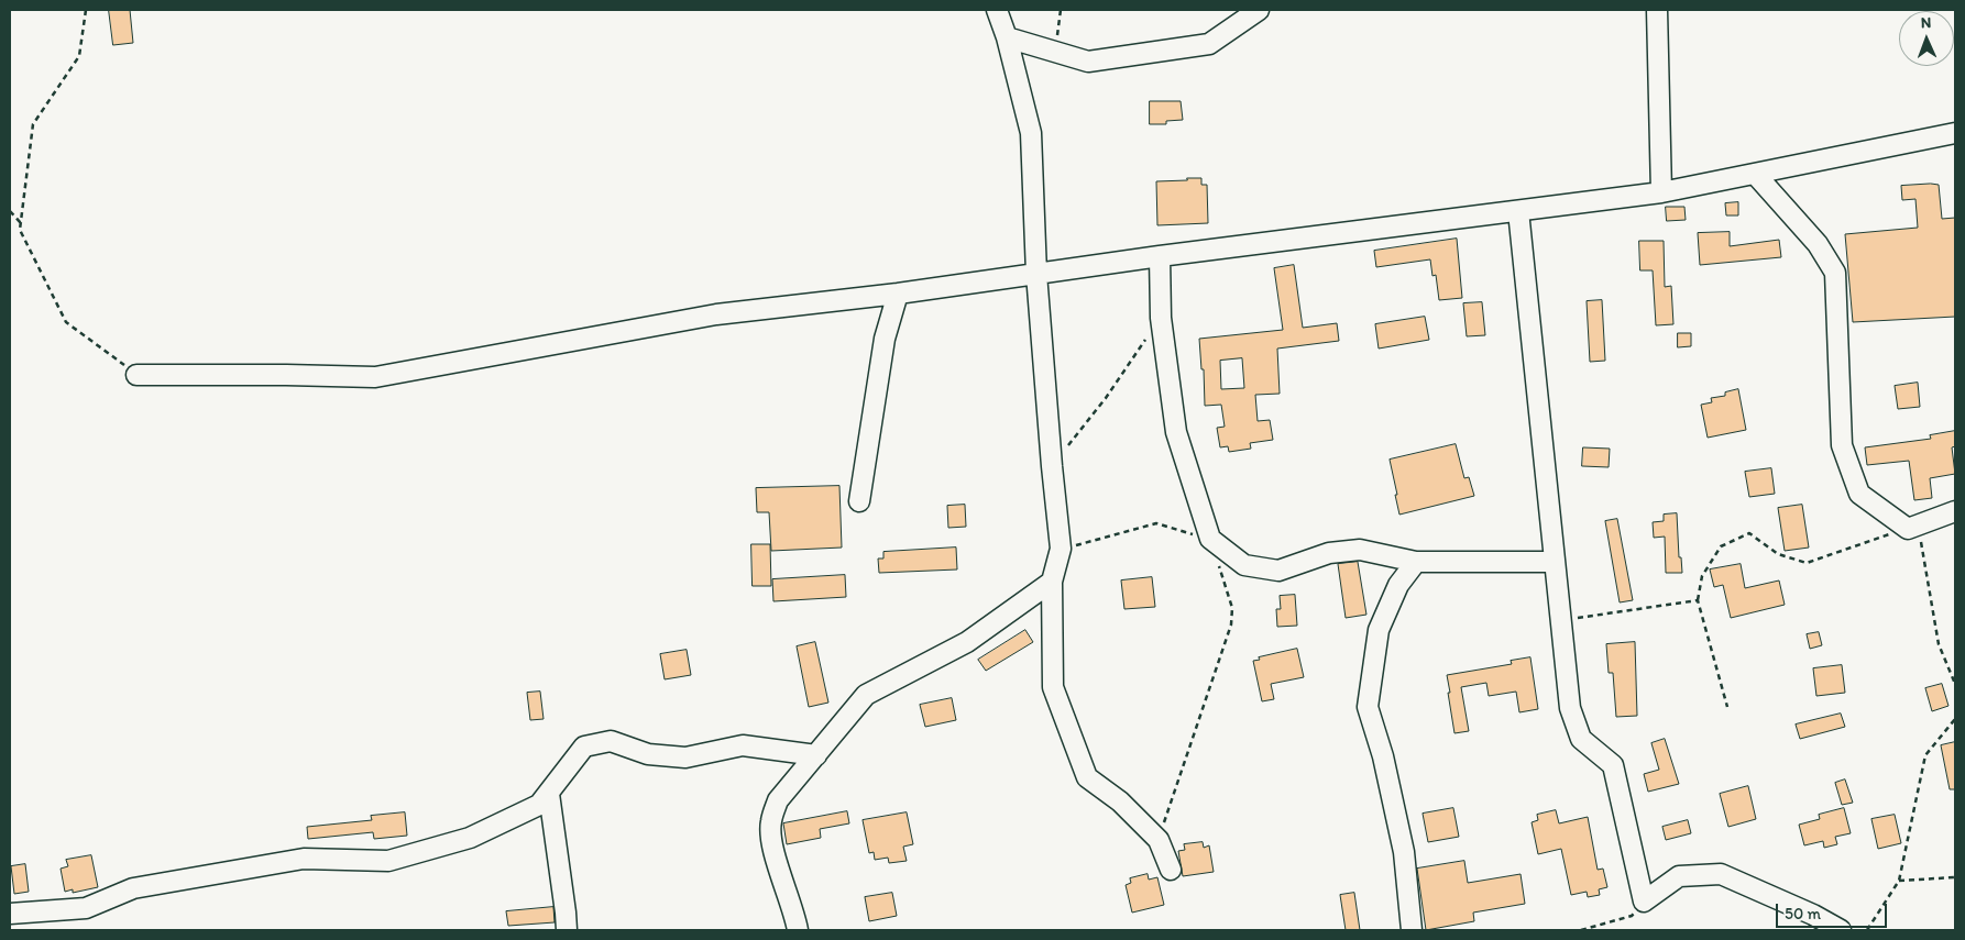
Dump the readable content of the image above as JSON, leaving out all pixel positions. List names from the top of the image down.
{
  "scale_bar": "50 m",
  "north": "top"
}
